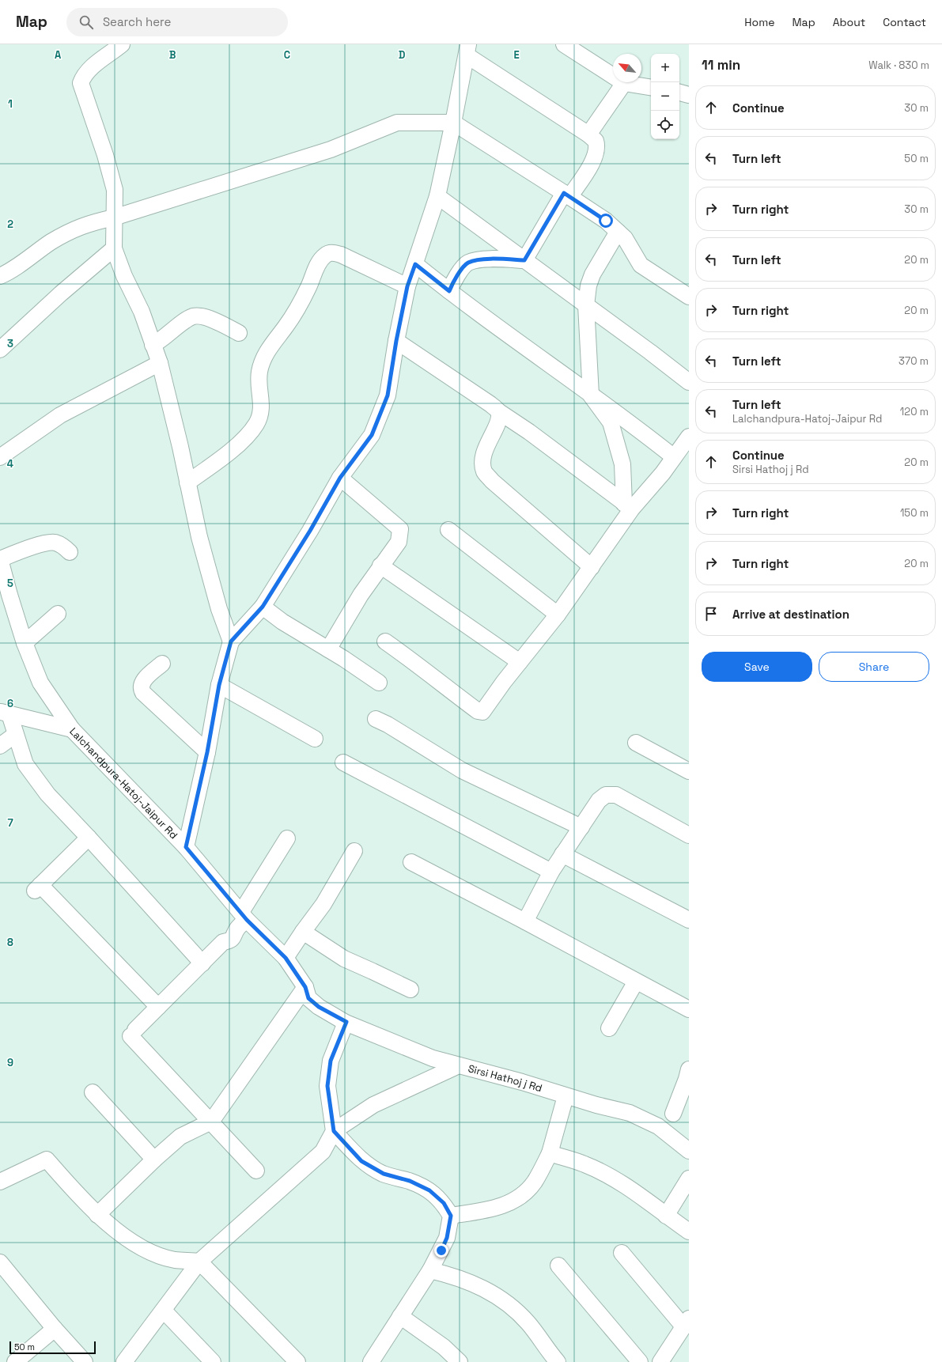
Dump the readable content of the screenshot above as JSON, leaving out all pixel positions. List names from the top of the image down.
{
  "streets": {
    "street": ["Lalchandpura-Hatoj-Jaipur Rd", "Sirsi Hathoj j Rd"]
  },
  "crossings": [
    ["Lalchandpura-Hatoj-Jaipur Rd", "Sirsi Hathoj j Rd"]
  ],
  "scale_bar": "50 m",
  "north": "top left",
  "page": {
    "header": "Map",
    "search": "Search here",
    "nav": [
      "Home",
      "Map",
      "About",
      "Contact"
    ],
    "heading": ["11 min", "Walk · 830 m"],
    "map_buttons": ["+", "−"],
    "list": [
      ["Continue", "30 m"],
      ["Turn left", "50 m"],
      ["Turn right", "30 m"],
      ["Turn left", "20 m"],
      ["Turn right", "20 m"],
      ["Turn left", "370 m"],
      ["Turn left", "Lalchandpura-Hatoj-Jaipur Rd", "120 m"],
      ["Continue", "Sirsi Hathoj j Rd", "20 m"],
      ["Turn right", "150 m"],
      ["Turn right", "20 m"],
      "Arrive at destination"
    ],
    "buttons": ["Save", "Share"],
    "scale": "50 m"
  },
  "grid": {
    "columns": [
      "A",
      "B",
      "C",
      "D",
      "E"
    ],
    "rows": [
      "1",
      "2",
      "3",
      "4",
      "5",
      "6",
      "7",
      "8",
      "9"
    ]
  }
}
